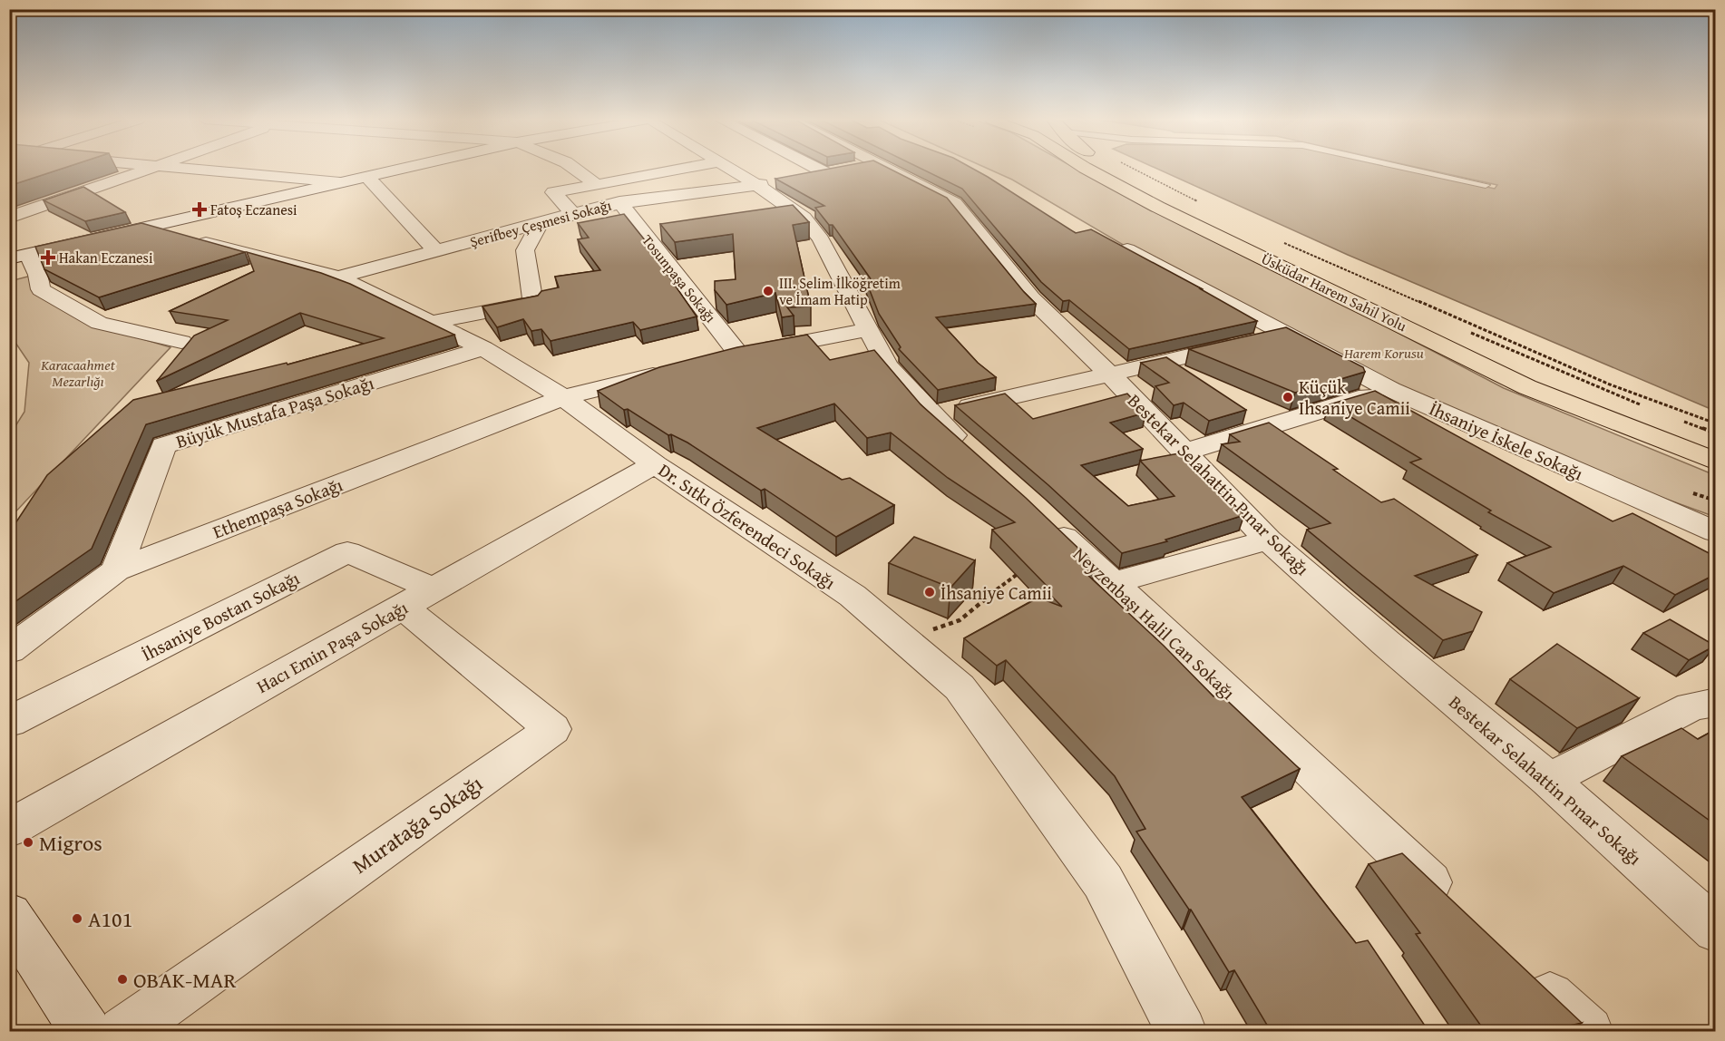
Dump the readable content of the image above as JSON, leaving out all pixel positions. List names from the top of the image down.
{
  "streets": {
    "main road": ["Üsküdar Harem Sahil Yolu"],
    "street": [
      "Şerifbey Çeşmesi Sokağı",
      "Tosunpaşa Sokağı",
      "Büyük Mustafa Paşa Sokağı",
      "İhsaniye İskele Sokağı",
      "Bestekar Selahattin Pınar Sokağı",
      "Ethempaşa Sokağı",
      "Dr. Sıtkı Özferendeci Sokağı",
      "İhsaniye Bostan Sokağı",
      "Neyzenbaşı Halil Can Sokağı",
      "Hacı Emin Paşa Sokağı",
      "Muratağa Sokağı"
    ]
  },
  "crossings": [
    ["Şerifbey Çeşmesi Sokağı", "Tosunpaşa Sokağı"],
    ["Şerifbey Çeşmesi Sokağı", "Dr. Sıtkı Özferendeci Sokağı"],
    ["Büyük Mustafa Paşa Sokağı", "Ethempaşa Sokağı"],
    ["Büyük Mustafa Paşa Sokağı", "Dr. Sıtkı Özferendeci Sokağı"],
    ["Ethempaşa Sokağı", "Dr. Sıtkı Özferendeci Sokağı"],
    ["Dr. Sıtkı Özferendeci Sokağı", "Hacı Emin Paşa Sokağı"],
    ["İhsaniye Bostan Sokağı", "Hacı Emin Paşa Sokağı"],
    ["İhsaniye Bostan Sokağı", "Muratağa Sokağı"],
    ["Hacı Emin Paşa Sokağı", "Muratağa Sokağı"]
  ],
  "parks": ["Harem Korusu", "Karacaahmet Mezarlığı"],
  "places": {
    "health": ["Fatoş Eczanesi", "Hakan Eczanesi"],
    "other": [
      "III. Selim İlköğretim ve İmam Hatip",
      "Küçük Ihsaniye Camii",
      "İhsaniye Camii",
      "Migros",
      "A101",
      "OBAK-MAR"
    ]
  }
}
